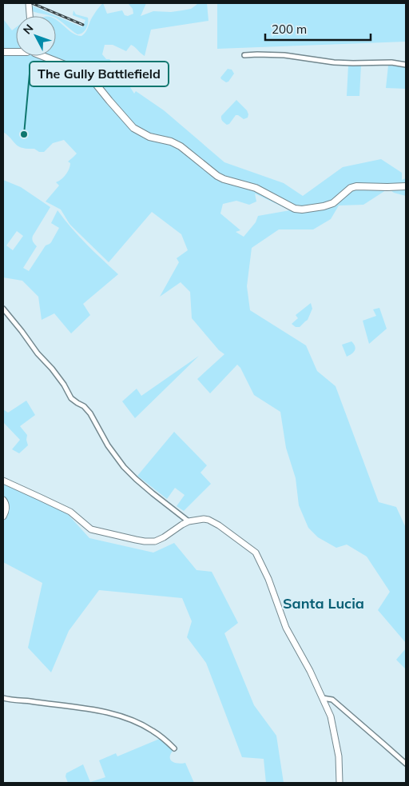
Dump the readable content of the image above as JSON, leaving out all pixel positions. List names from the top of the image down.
{
  "districts": ["Santa Lucia"],
  "places": ["The Gully Battlefield"],
  "scale_bar": "200 m",
  "north": "top left"
}
